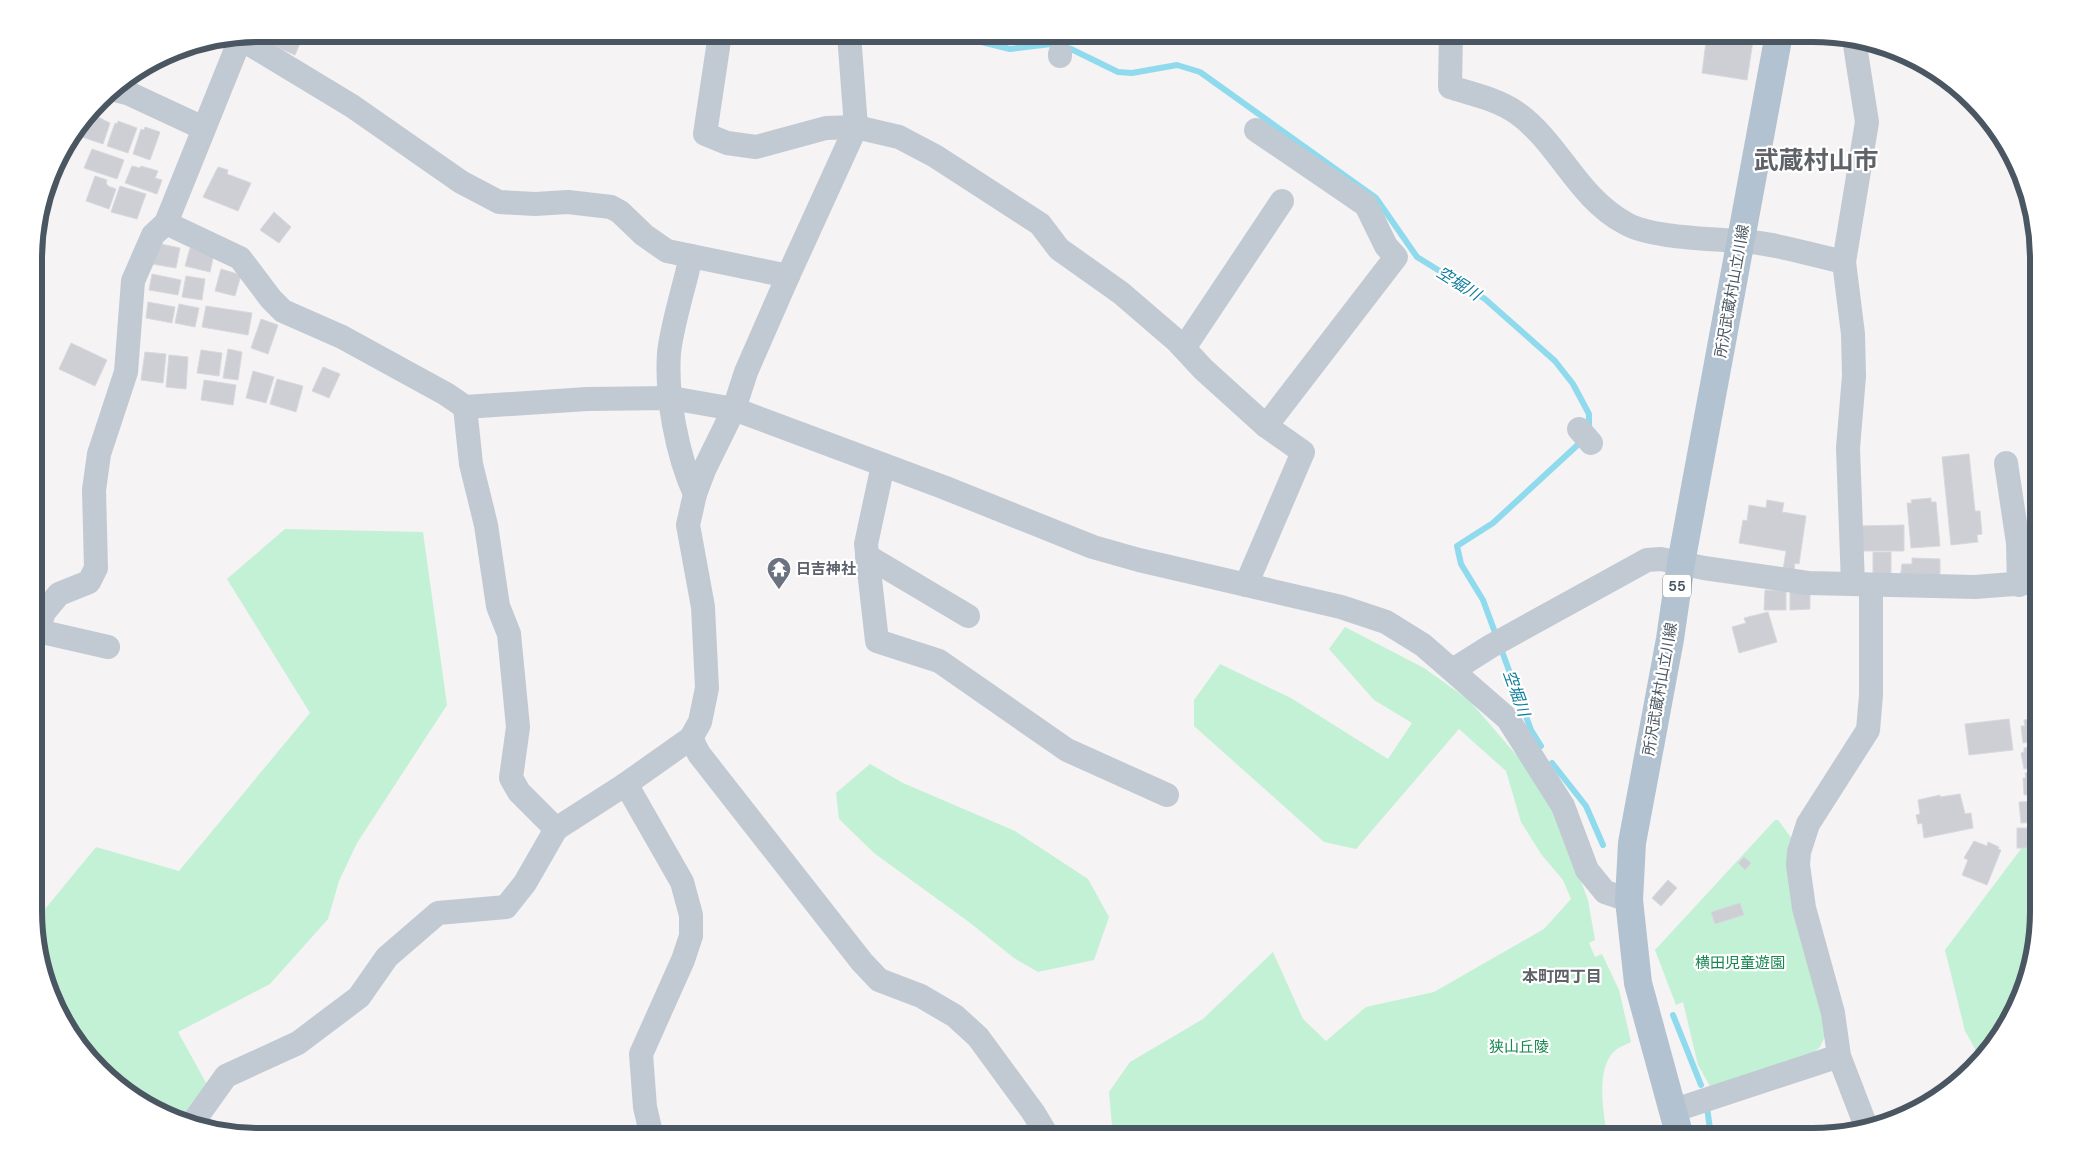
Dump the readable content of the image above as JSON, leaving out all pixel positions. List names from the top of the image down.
{
  "streets": {
    "main road": ["所沢武蔵村山立川線", "55"]
  },
  "districts": ["武蔵村山市", "本町四丁目"],
  "water": ["空堀川"],
  "parks": ["横田児童遊園", "狭山丘陵"],
  "places": {
    "temple": ["日吉神社"]
  }
}
